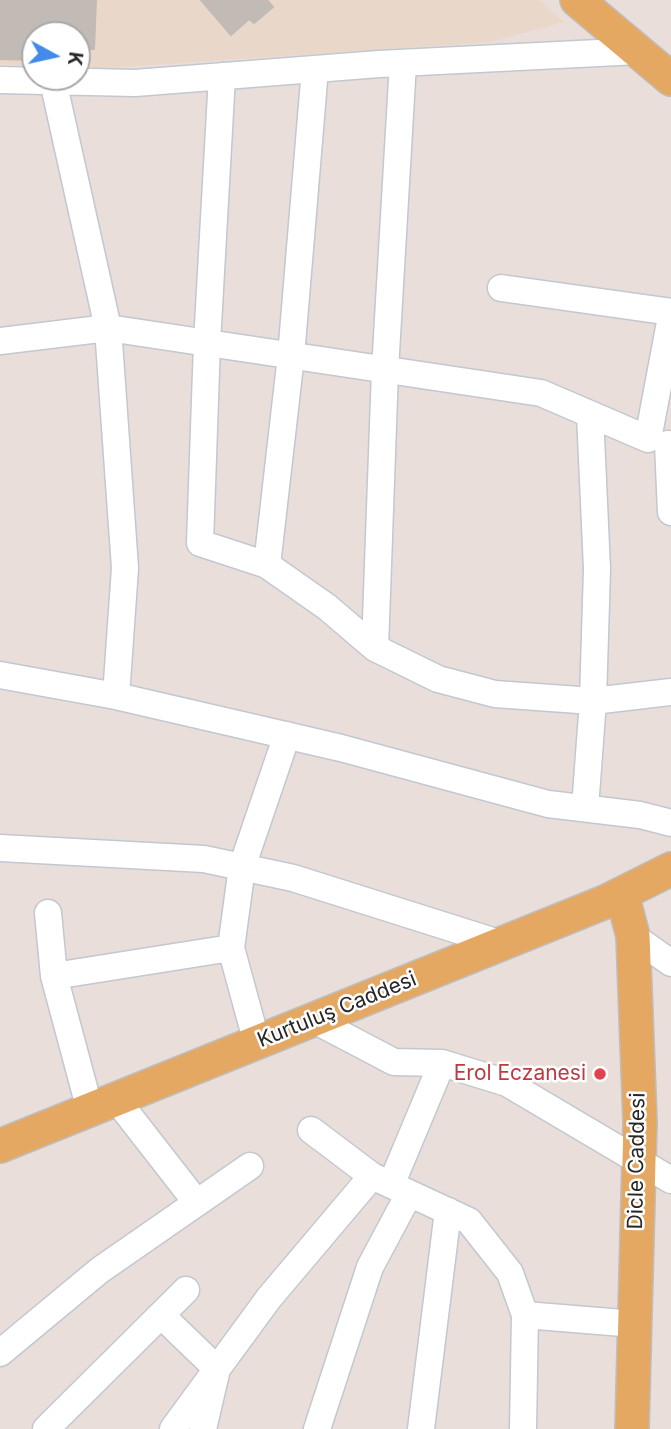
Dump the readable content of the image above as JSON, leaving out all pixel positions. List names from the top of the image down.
{
  "streets": {
    "main road": ["Kurtuluş Caddesi", "Dicle Caddesi"]
  },
  "crossings": [
    ["Kurtuluş Caddesi", "Dicle Caddesi"]
  ],
  "places": ["Erol Eczanesi"],
  "north": "right"
}
